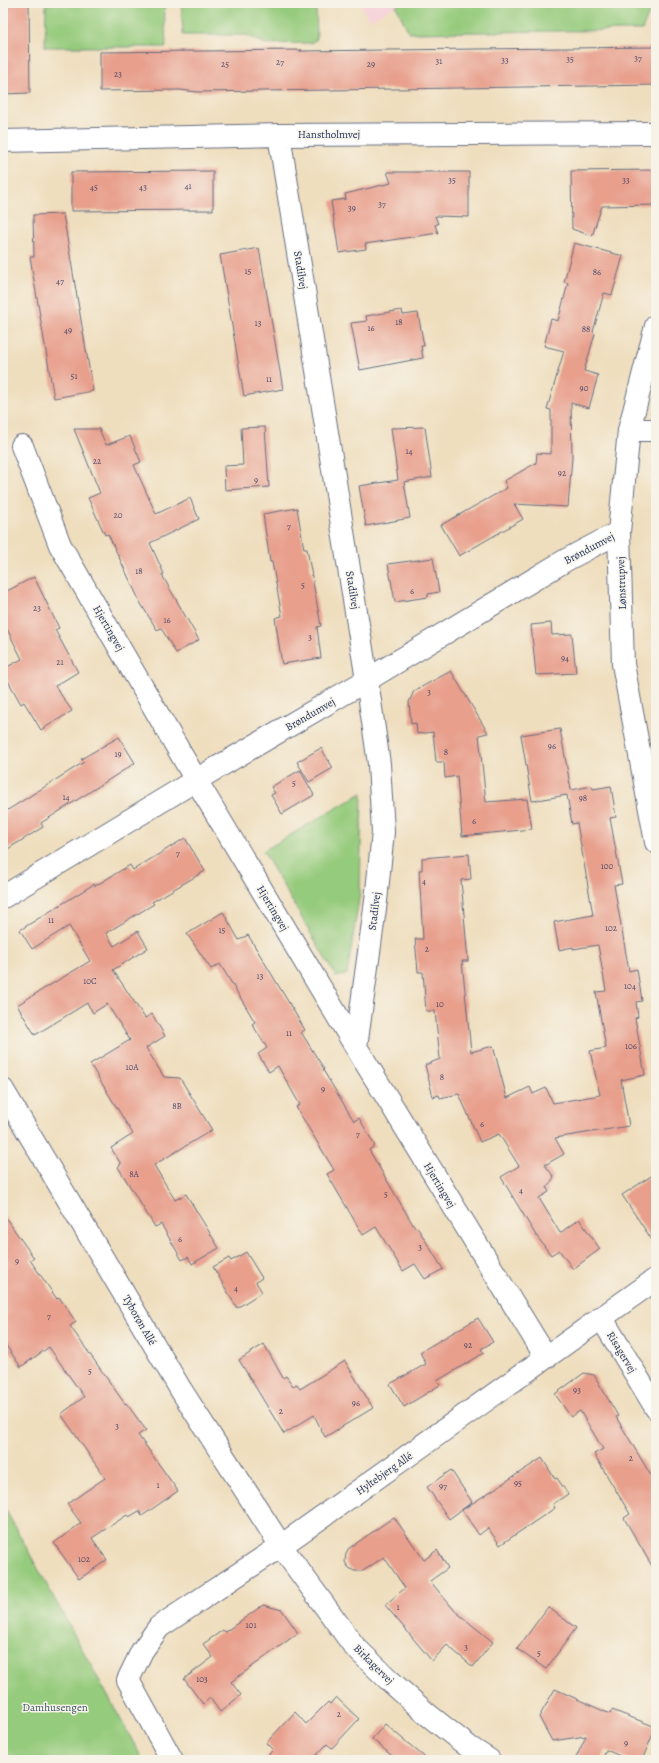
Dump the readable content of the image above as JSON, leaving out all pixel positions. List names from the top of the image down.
{
  "streets": {
    "street": [
      "Hanstholmvej",
      "Stadilvej",
      "Brøndumvej",
      "Lønstrupvej",
      "Hjertingvej",
      "Tyborøn Allé",
      "Risagervej",
      "Hyltebjerg Allé",
      "Birkagervej"
    ]
  },
  "crossings": [
    ["Hanstholmvej", "Stadilvej"],
    ["Stadilvej", "Brøndumvej"],
    ["Stadilvej", "Hjertingvej"],
    ["Brøndumvej", "Lønstrupvej"],
    ["Brøndumvej", "Hjertingvej"],
    ["Hjertingvej", "Hyltebjerg Allé"],
    ["Tyborøn Allé", "Hyltebjerg Allé"],
    ["Tyborøn Allé", "Birkagervej"],
    ["Risagervej", "Hyltebjerg Allé"],
    ["Hyltebjerg Allé", "Birkagervej"]
  ],
  "parks": ["Damhusengen"],
  "house_numbers": [
    "37",
    "35",
    "33",
    "31",
    "27",
    "25",
    "29",
    "23",
    "35",
    "33",
    "41",
    "45",
    "43",
    "37",
    "39",
    "15",
    "86",
    "47",
    "18",
    "13",
    "16",
    "88",
    "49",
    "51",
    "11",
    "90",
    "14",
    "22",
    "92",
    "9",
    "20",
    "7",
    "18",
    "5",
    "6",
    "23",
    "16",
    "3",
    "94",
    "21",
    "3",
    "96",
    "8",
    "19",
    "5",
    "14",
    "98",
    "6",
    "7",
    "100",
    "4",
    "11",
    "102",
    "15",
    "2",
    "13",
    "10C",
    "104",
    "10",
    "11",
    "106",
    "10A",
    "8",
    "9",
    "8B",
    "6",
    "7",
    "8A",
    "4",
    "5",
    "6",
    "3",
    "9",
    "4",
    "7",
    "92",
    "5",
    "93",
    "96",
    "2",
    "3",
    "2",
    "95",
    "1",
    "97",
    "102",
    "1",
    "101",
    "3",
    "5",
    "103",
    "2",
    "9"
  ]
}
